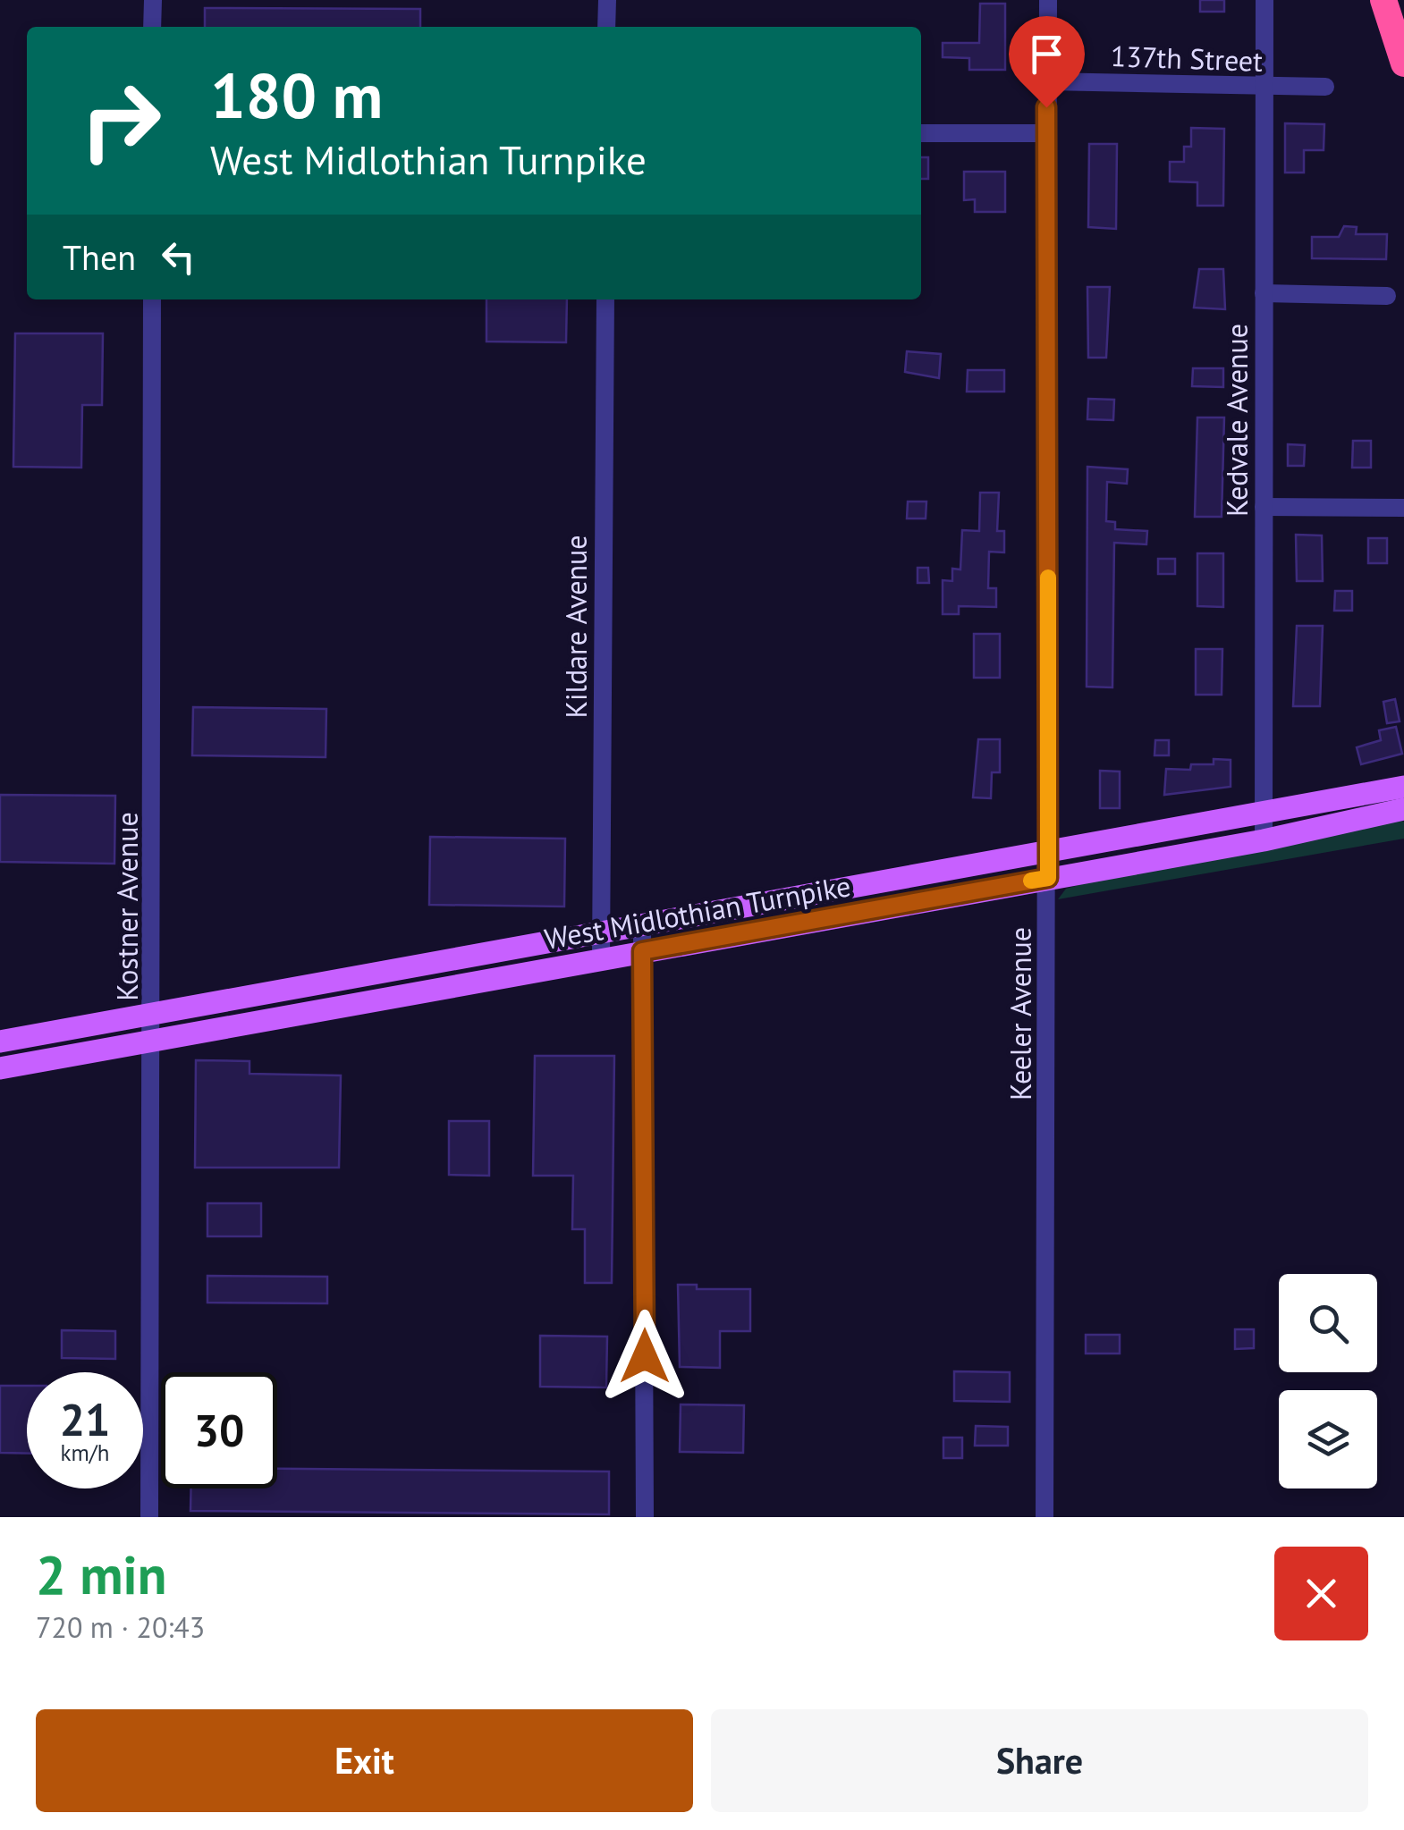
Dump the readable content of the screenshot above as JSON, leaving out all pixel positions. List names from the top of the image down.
{
  "streets": {
    "main road": ["West Midlothian Turnpike"],
    "street": [
      "137th Street",
      "Kedvale Avenue",
      "Kildare Avenue",
      "Kostner Avenue",
      "Keeler Avenue"
    ]
  },
  "crossings": [
    ["137th Street", "Kedvale Avenue"],
    ["137th Street", "Keeler Avenue"],
    ["Kedvale Avenue", "West Midlothian Turnpike"],
    ["Kildare Avenue", "West Midlothian Turnpike"],
    ["Kostner Avenue", "West Midlothian Turnpike"],
    ["West Midlothian Turnpike", "Keeler Avenue"]
  ],
  "page": {
    "turn": ["180 m", "West Midlothian Turnpike"],
    "then": "Then",
    "speed": "21 km/h",
    "limit": "30",
    "heading": ["2 min", "720 m · 20:43"],
    "buttons": ["Exit", "Share"]
  }
}
